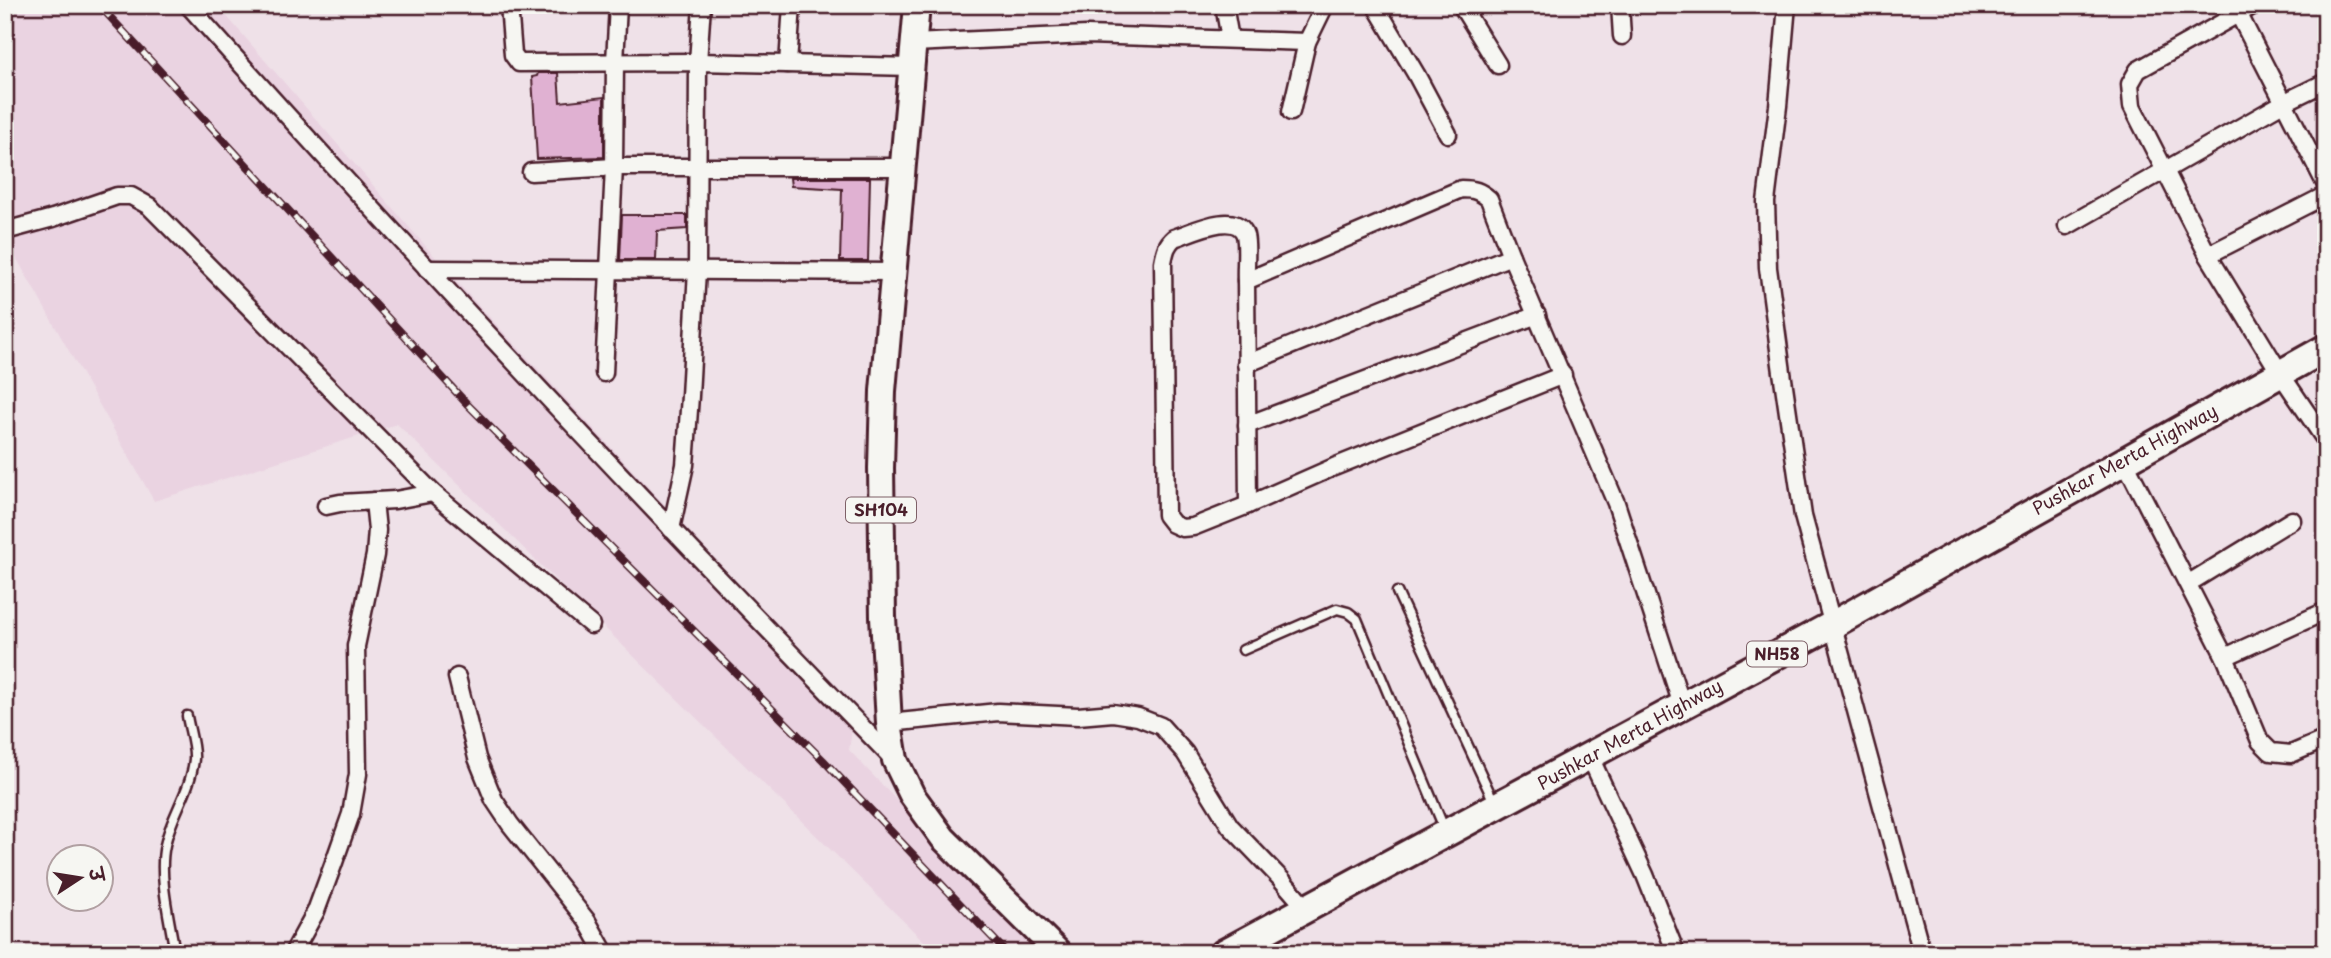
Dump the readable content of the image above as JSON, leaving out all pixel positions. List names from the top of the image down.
{
  "streets": {
    "highway": ["Pushkar Merta Highway", "NH58"],
    "main road": ["SH104"]
  },
  "north": "right"
}
